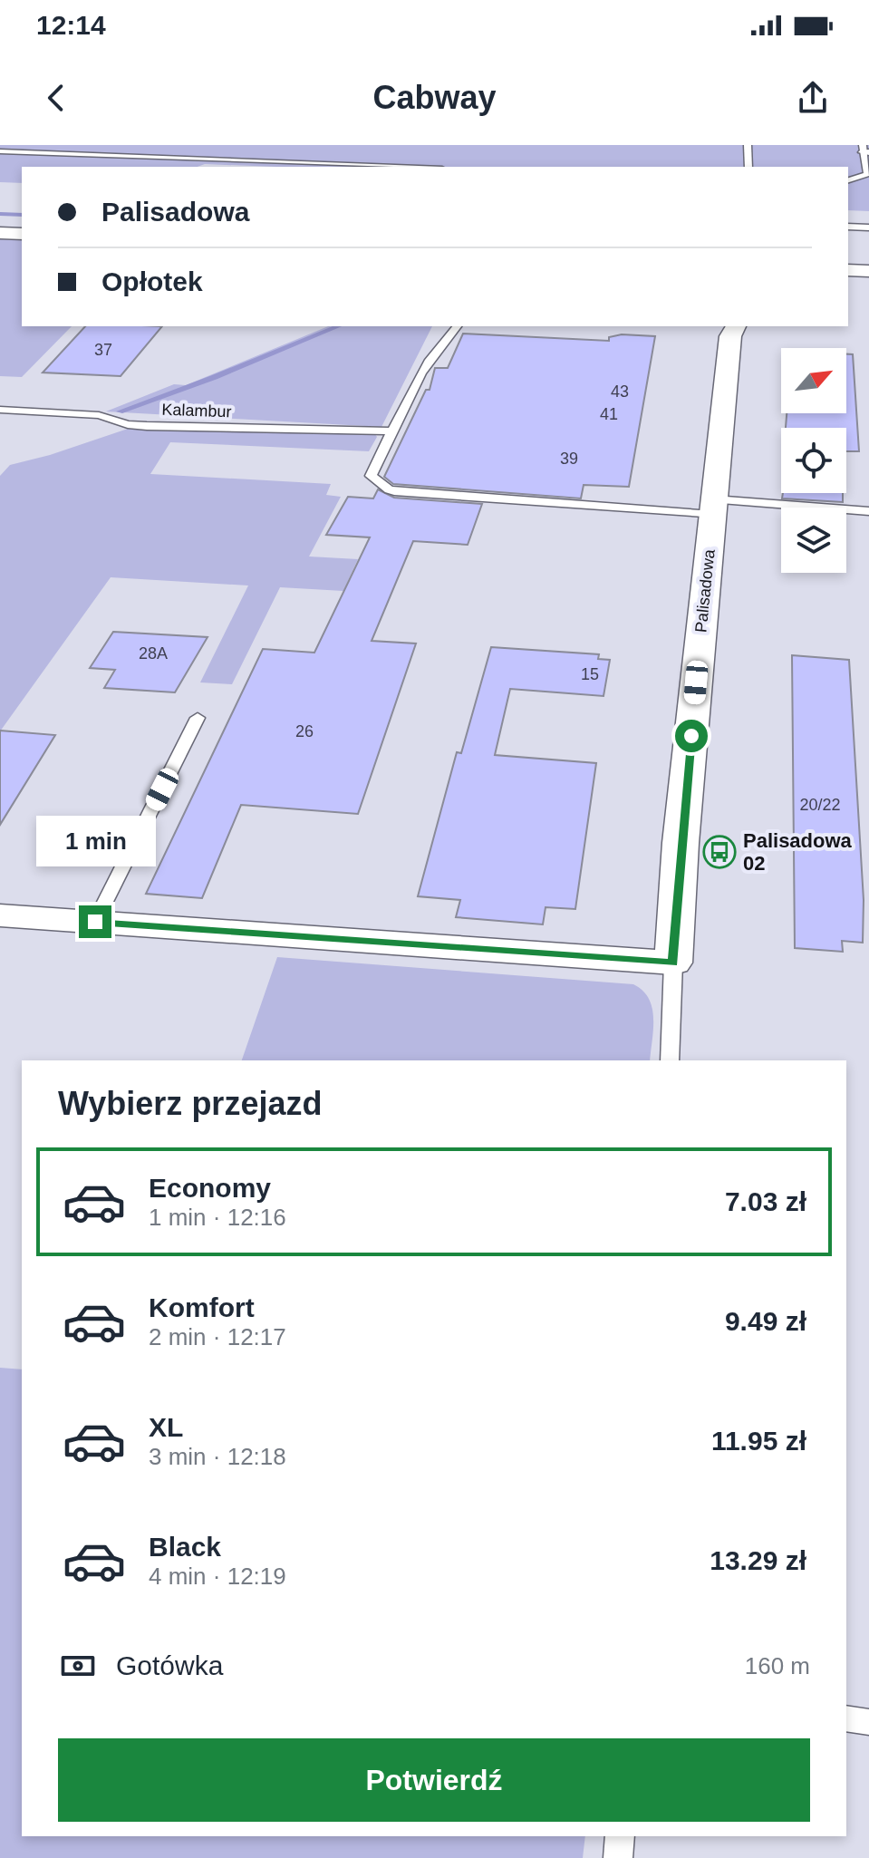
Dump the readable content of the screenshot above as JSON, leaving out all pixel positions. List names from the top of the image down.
{
  "streets": {
    "street": ["Palisadowa"],
    "lane": ["Kalambur"]
  },
  "places": {
    "bus stop": ["Palisadowa 02"]
  },
  "house_numbers": [
    "37",
    "43",
    "41",
    "39",
    "28A",
    "15",
    "26",
    "20/22"
  ],
  "north": "top right",
  "page": {
    "status": "12:14",
    "header": "Cabway",
    "banner": ["Palisadowa", "Opłotek"],
    "bubble": "1 min",
    "heading": "Wybierz przejazd",
    "list": [
      {
        "name": "Economy",
        "note": "1 min · 12:16",
        "value": "7.03 zł"
      },
      {
        "name": "Komfort",
        "note": "2 min · 12:17",
        "value": "9.49 zł"
      },
      {
        "name": "XL",
        "note": "3 min · 12:18",
        "value": "11.95 zł"
      },
      {
        "name": "Black",
        "note": "4 min · 12:19",
        "value": "13.29 zł"
      }
    ],
    "pay": ["Gotówka", "160 m"],
    "buttons": "Potwierdź"
  }
}
